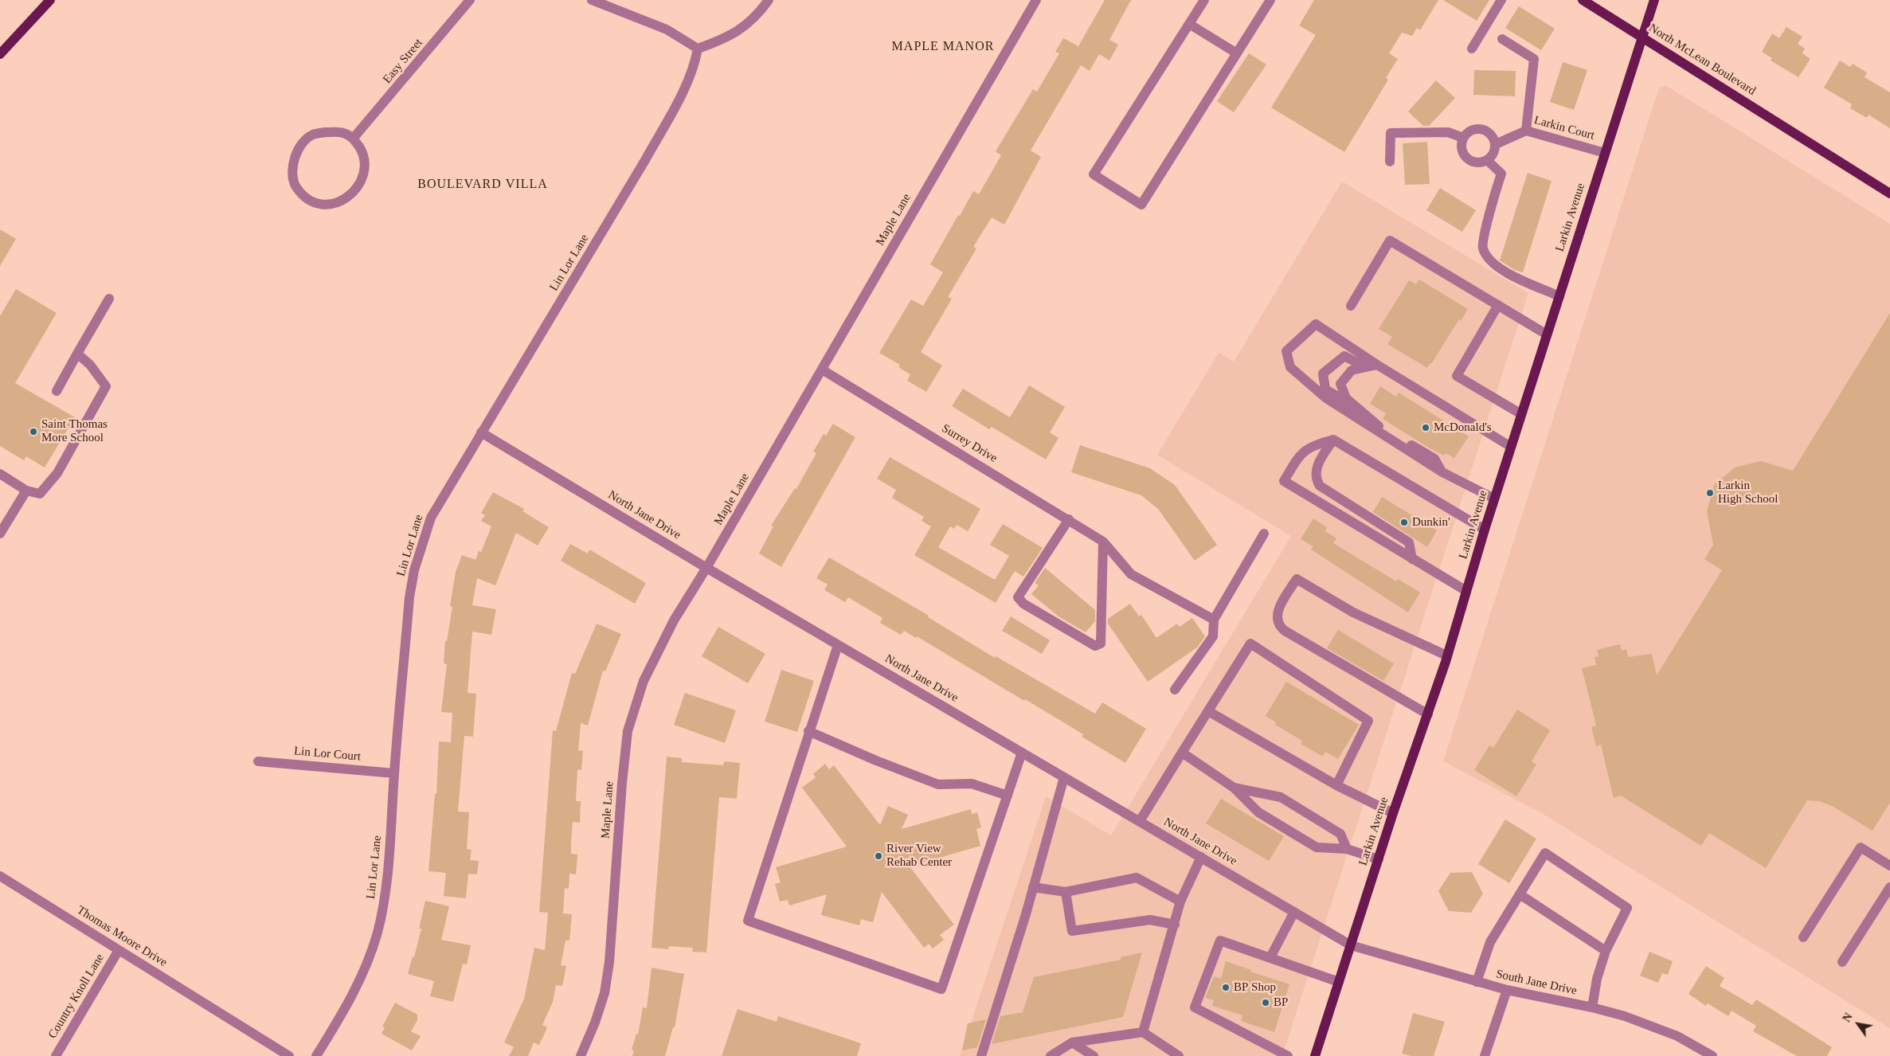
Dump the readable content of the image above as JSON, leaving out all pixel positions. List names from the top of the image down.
{
  "streets": {
    "main road": ["North McLean Boulevard", "Larkin Avenue"],
    "street": [
      "Easy Street",
      "Larkin Court",
      "Maple Lane",
      "Lin Lor Lane",
      "Surrey Drive",
      "North Jane Drive",
      "Lin Lor Court",
      "Thomas Moore Drive",
      "South Jane Drive",
      "Country Knoll Lane"
    ]
  },
  "crossings": [
    ["North McLean Boulevard", "Larkin Avenue"],
    ["Larkin Court", "Larkin Avenue"],
    ["Larkin Avenue", "North Jane Drive"],
    ["Larkin Avenue", "South Jane Drive"],
    ["Maple Lane", "Surrey Drive"],
    ["Maple Lane", "North Jane Drive"],
    ["Lin Lor Lane", "North Jane Drive"],
    ["Lin Lor Lane", "Lin Lor Court"],
    ["North Jane Drive", "South Jane Drive"],
    ["Thomas Moore Drive", "Country Knoll Lane"]
  ],
  "districts": ["MAPLE MANOR", "BOULEVARD VILLA"],
  "places": [
    "McDonald's",
    "Saint Thomas More School",
    "Larkin High School",
    "Dunkin'",
    "River View Rehab Center",
    "BP Shop",
    "BP"
  ],
  "north": "top left"
}
